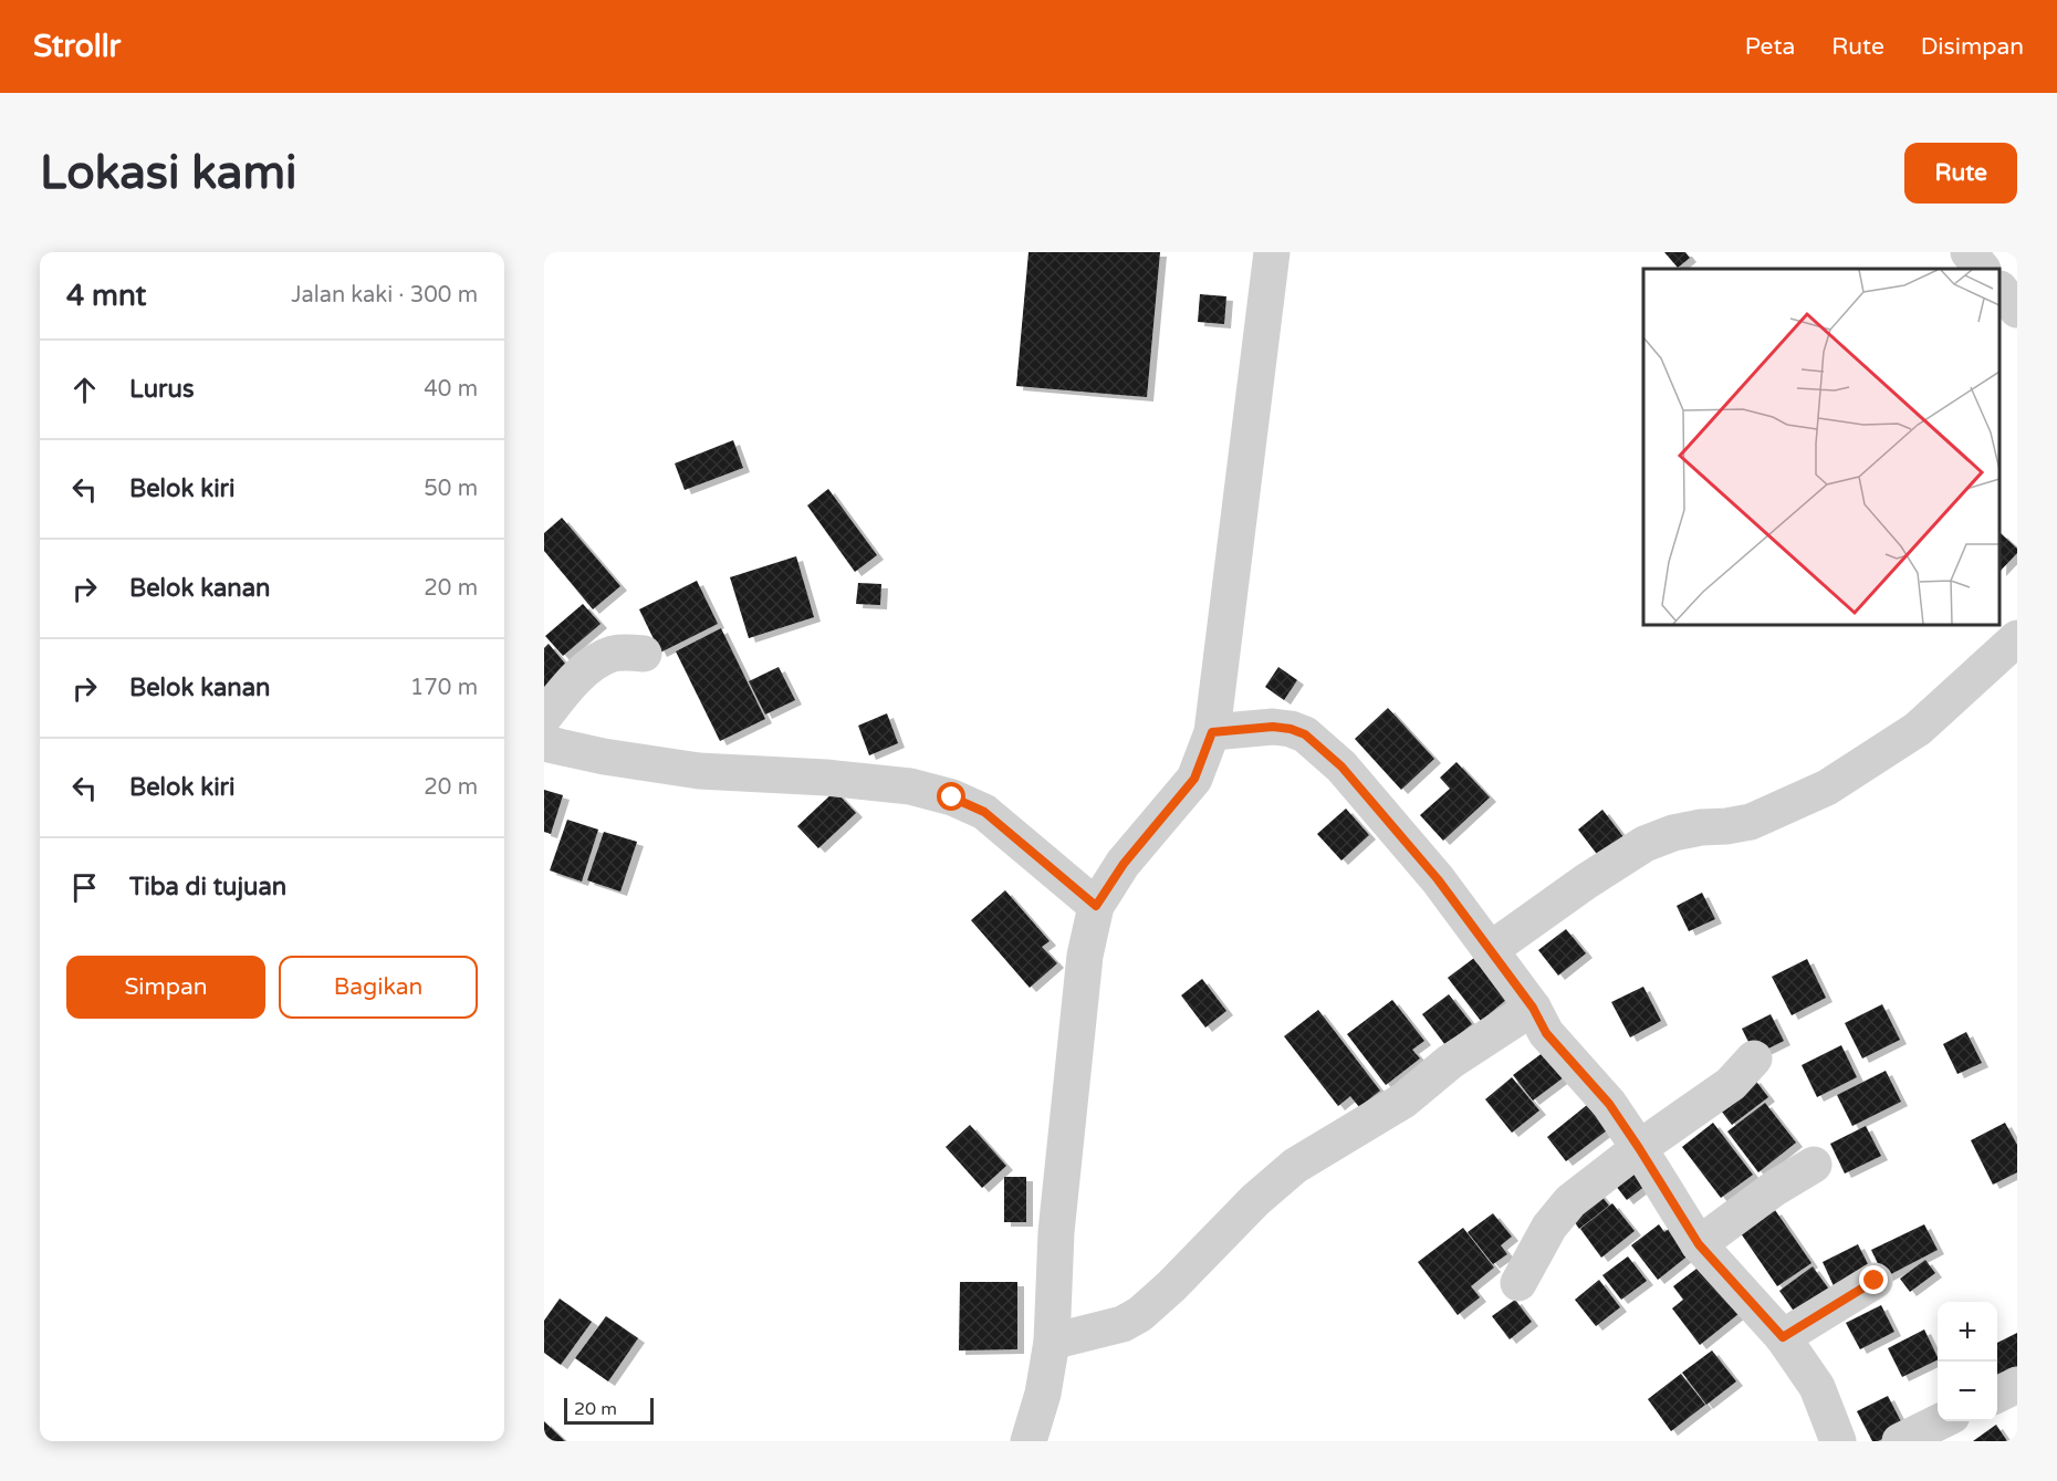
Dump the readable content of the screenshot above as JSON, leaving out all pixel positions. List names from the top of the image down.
{
  "scale_bar": "20 m",
  "page": {
    "header": "Strollr",
    "nav": ["Peta", "Rute", "Disimpan"],
    "buttons": [
      "Rute",
      ["Simpan", "Bagikan"]
    ],
    "title": "Lokasi kami",
    "heading": ["4 mnt", "Jalan kaki · 300 m"],
    "list": [
      ["Lurus", "40 m"],
      ["Belok kiri", "50 m"],
      ["Belok kanan", "20 m"],
      ["Belok kanan", "170 m"],
      ["Belok kiri", "20 m"],
      "Tiba di tujuan"
    ],
    "map_buttons": ["+", "−"],
    "scale": "20 m"
  }
}
